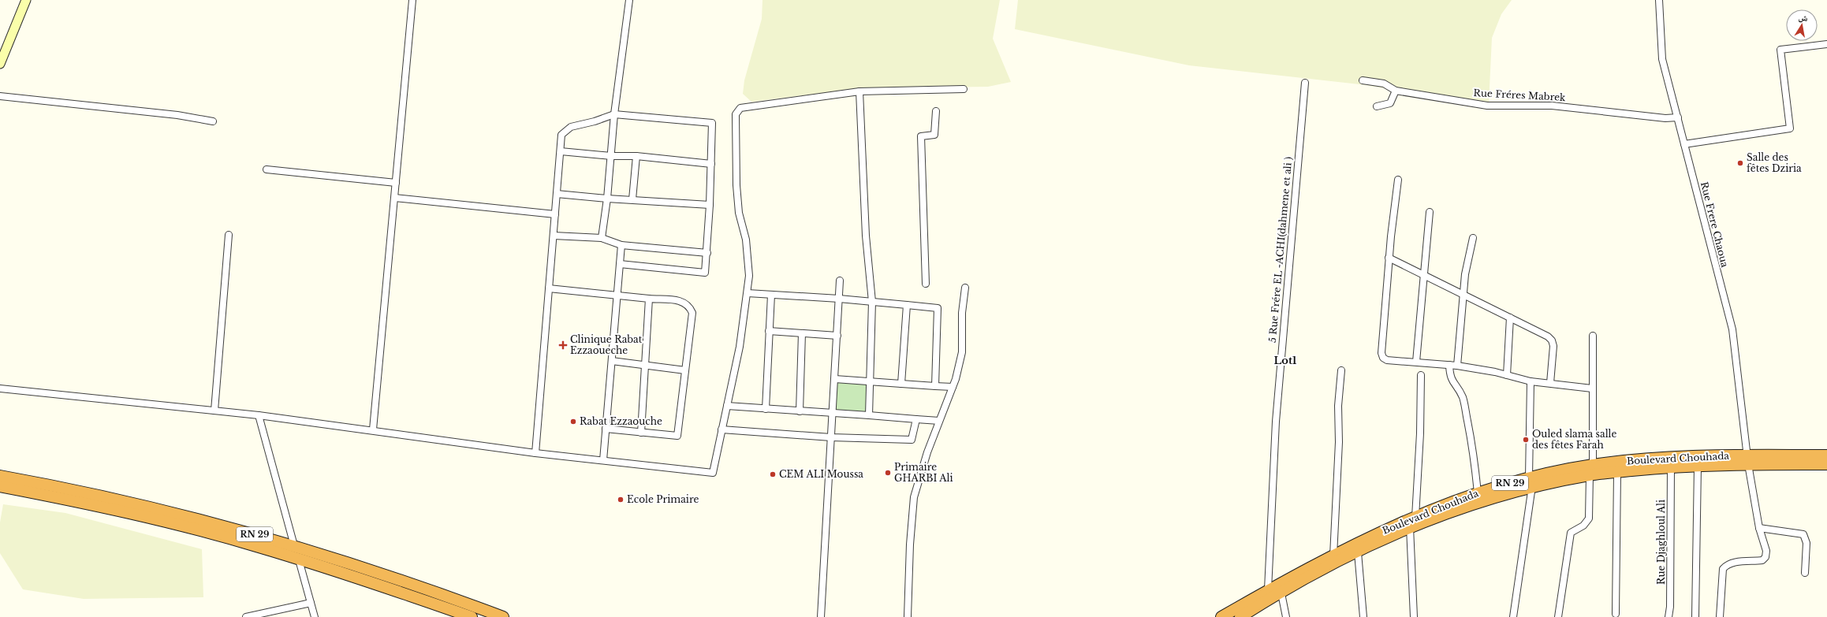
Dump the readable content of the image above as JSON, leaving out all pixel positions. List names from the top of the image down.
{
  "streets": {
    "highway": ["Boulevard Chouhada", "RN 29"],
    "street": [
      "Rue Fréres Mabrek",
      "Rue Frere Chaoua",
      "5 Rue Frére EL -ACHI(dahmene et ali )",
      "Rue Djaghloul Ali"
    ]
  },
  "crossings": [
    ["Rue Fréres Mabrek", "Rue Frere Chaoua"],
    ["Rue Frere Chaoua", "Boulevard Chouhada"],
    ["Rue Frere Chaoua", "RN 29"],
    ["5 Rue Frére EL -ACHI(dahmene et ali )", "Boulevard Chouhada"],
    ["Boulevard Chouhada", "RN 29"],
    ["RN 29", "Rue Djaghloul Ali"]
  ],
  "districts": ["Lot1"],
  "places": {
    "other": [
      "Salle des fêtes Dziria",
      "Rabat Ezzaouche",
      "Ouled slama salle des fêtes Farah",
      "Primaire GHARBI Ali",
      "CEM ALI Moussa",
      "Ecole Primaire"
    ],
    "health": ["Clinique Rabat Ezzaoueche"]
  },
  "north": "top"
}
